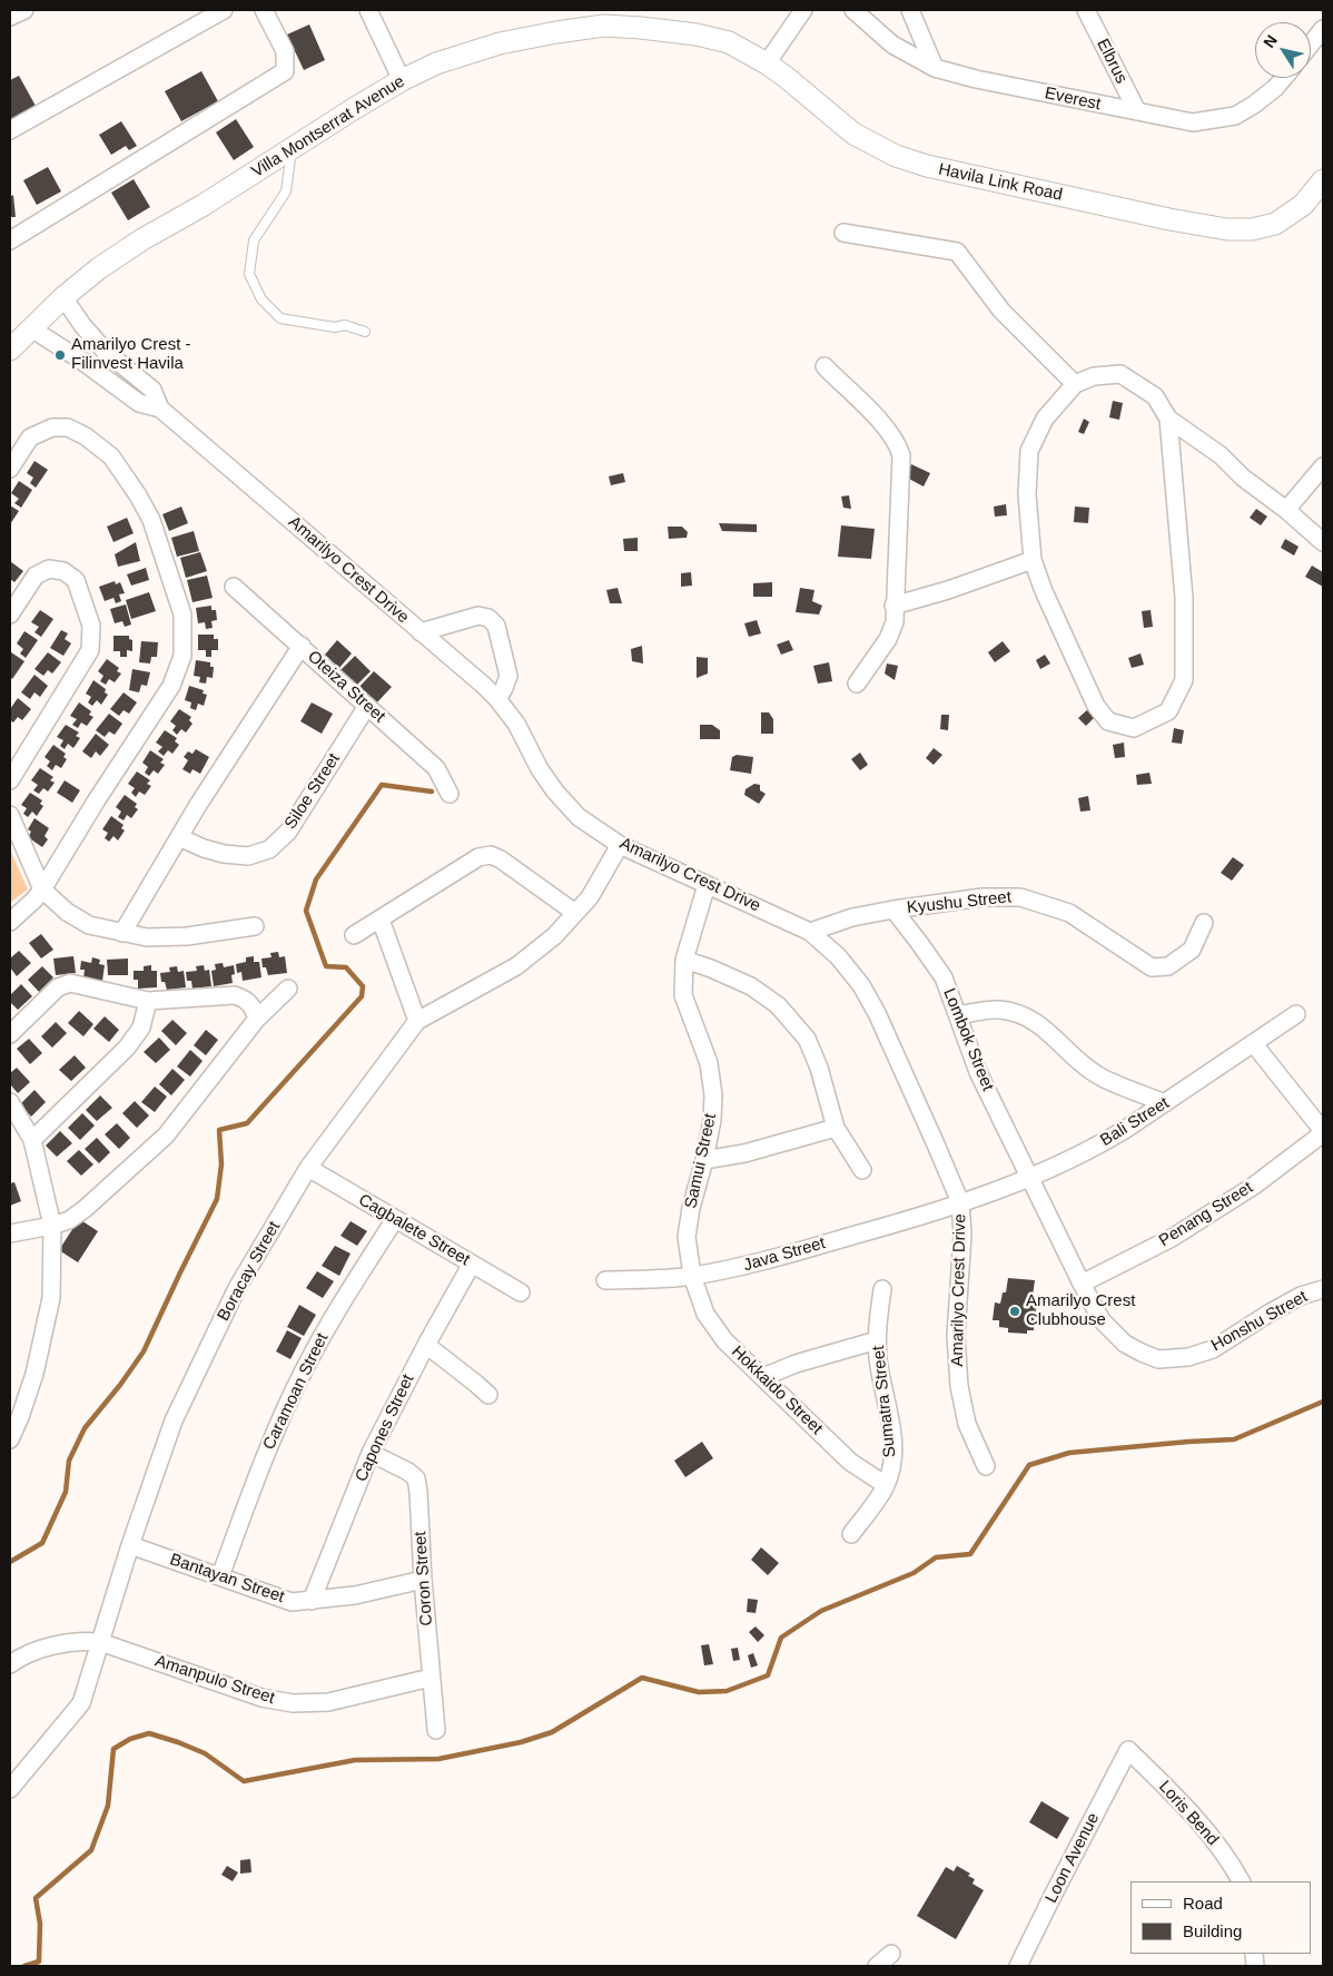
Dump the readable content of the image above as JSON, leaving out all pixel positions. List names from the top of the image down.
{
  "streets": {
    "street": [
      "Elbrus",
      "Everest",
      "Villa Montserrat Avenue",
      "Havila Link Road",
      "Amarilyo Crest Drive",
      "Oteiza Street",
      "Siloe Street",
      "Kyushu Street",
      "Lombok Street",
      "Bali Street",
      "Samui Street",
      "Penang Street",
      "Cagbalete Street",
      "Java Street",
      "Boracay Street",
      "Honshu Street",
      "Hokkaido Street",
      "Caramoan Street",
      "Sumatra Street",
      "Capones Street",
      "Bantayan Street",
      "Coron Street",
      "Amanpulo Street",
      "Loris Bend",
      "Loon Avenue"
    ]
  },
  "crossings": [
    ["Elbrus", "Everest"],
    ["Villa Montserrat Avenue", "Havila Link Road"],
    ["Villa Montserrat Avenue", "Amarilyo Crest Drive"],
    ["Amarilyo Crest Drive", "Kyushu Street"],
    ["Amarilyo Crest Drive", "Bali Street"],
    ["Amarilyo Crest Drive", "Samui Street"],
    ["Amarilyo Crest Drive", "Java Street"],
    ["Amarilyo Crest Drive", "Boracay Street"],
    ["Oteiza Street", "Siloe Street"],
    ["Kyushu Street", "Lombok Street"],
    ["Lombok Street", "Bali Street"],
    ["Lombok Street", "Honshu Street"],
    ["Bali Street", "Java Street"],
    ["Bali Street", "Honshu Street"],
    ["Samui Street", "Java Street"],
    ["Samui Street", "Hokkaido Street"],
    ["Penang Street", "Honshu Street"],
    ["Cagbalete Street", "Boracay Street"],
    ["Cagbalete Street", "Caramoan Street"],
    ["Cagbalete Street", "Capones Street"],
    ["Java Street", "Hokkaido Street"],
    ["Boracay Street", "Bantayan Street"],
    ["Boracay Street", "Amanpulo Street"],
    ["Hokkaido Street", "Sumatra Street"],
    ["Caramoan Street", "Bantayan Street"],
    ["Capones Street", "Bantayan Street"],
    ["Capones Street", "Coron Street"],
    ["Bantayan Street", "Coron Street"],
    ["Coron Street", "Amanpulo Street"],
    ["Loris Bend", "Loon Avenue"]
  ],
  "places": ["Amarilyo Crest - Filinvest Havila", "Amarilyo Crest Clubhouse"],
  "legend": ["Road", "Building"],
  "north": "top left"
}
